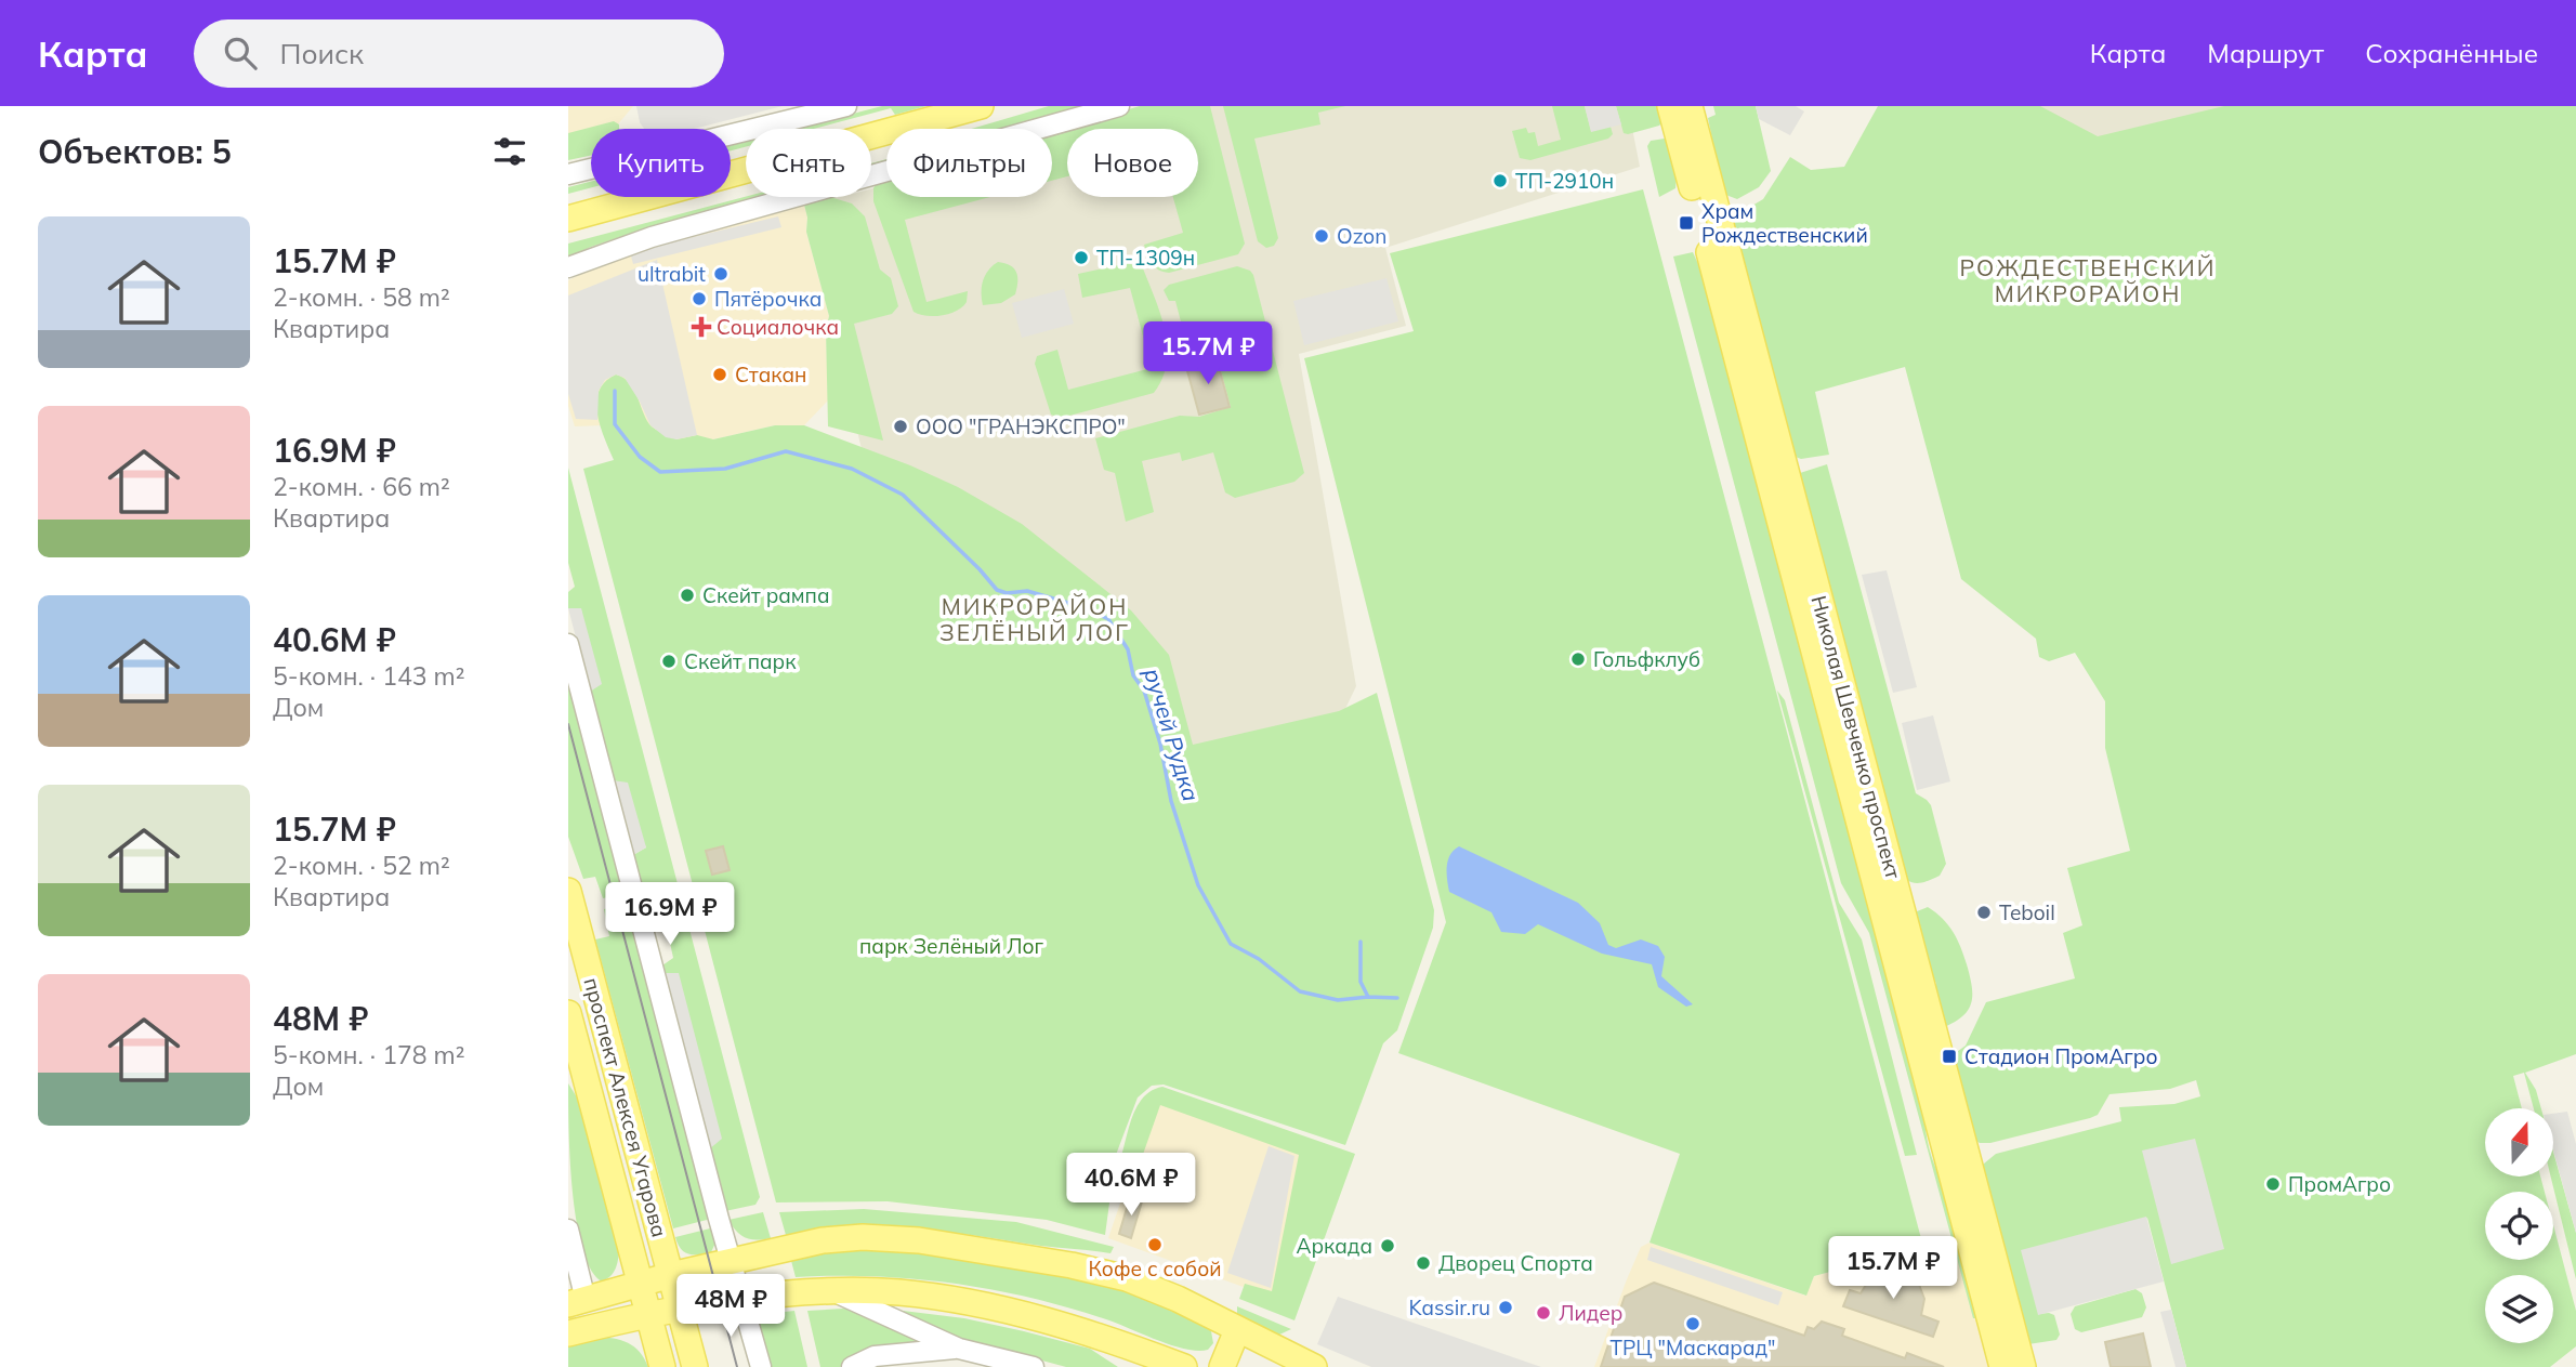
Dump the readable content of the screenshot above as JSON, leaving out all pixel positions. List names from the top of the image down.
{
  "streets": {
    "main road": ["Николая Шевченко проспект", "проспект Алексея Угарова"]
  },
  "districts": ["РОЖДЕСТВЕНСКИЙ МИКРОРАЙОН", "МИКРОРАЙОН ЗЕЛЁНЫЙ ЛОГ"],
  "water": ["ручей Рудка"],
  "parks": ["парк Зелёный Лог"],
  "places": {
    "other": [
      "ТП-2910н",
      "Ozon",
      "ТП-1309н",
      "ultrabit",
      "Пятёрочка",
      "Стакан",
      "ООО \"ГРАНЭКСПРО\"",
      "Скейт рампа",
      "Гольфклуб",
      "Скейт парк",
      "Teboil",
      "ПромАгро",
      "Кофе с собой",
      "Аркада",
      "Дворец Спорта",
      "Kassir.ru",
      "Лидер",
      "ТРЦ \"Маскарад\""
    ],
    "transit": ["Храм Рождественский", "Стадион ПромАгро"],
    "health": ["Социалочка"]
  },
  "north": "top",
  "page": {
    "header": "Карта",
    "search": "Поиск",
    "nav": ["Карта", "Маршрут", "Сохранённые"],
    "heading": "Объектов: 5",
    "chip": [
      "Купить",
      "Снять",
      "Фильтры",
      "Новое"
    ],
    "list": [
      {
        "name": "15.7M ₽",
        "note": "2-комн. · 58 m² · Квартира"
      },
      {
        "name": "16.9M ₽",
        "note": "2-комн. · 66 m² · Квартира"
      },
      {
        "name": "40.6M ₽",
        "note": "5-комн. · 143 m² · Дом"
      },
      {
        "name": "15.7M ₽",
        "note": "2-комн. · 52 m² · Квартира"
      },
      {
        "name": "48M ₽",
        "note": "5-комн. · 178 m² · Дом"
      }
    ],
    "price": [
      "15.7M ₽",
      "16.9M ₽",
      "40.6M ₽",
      "15.7M ₽",
      "48M ₽"
    ]
  }
}
